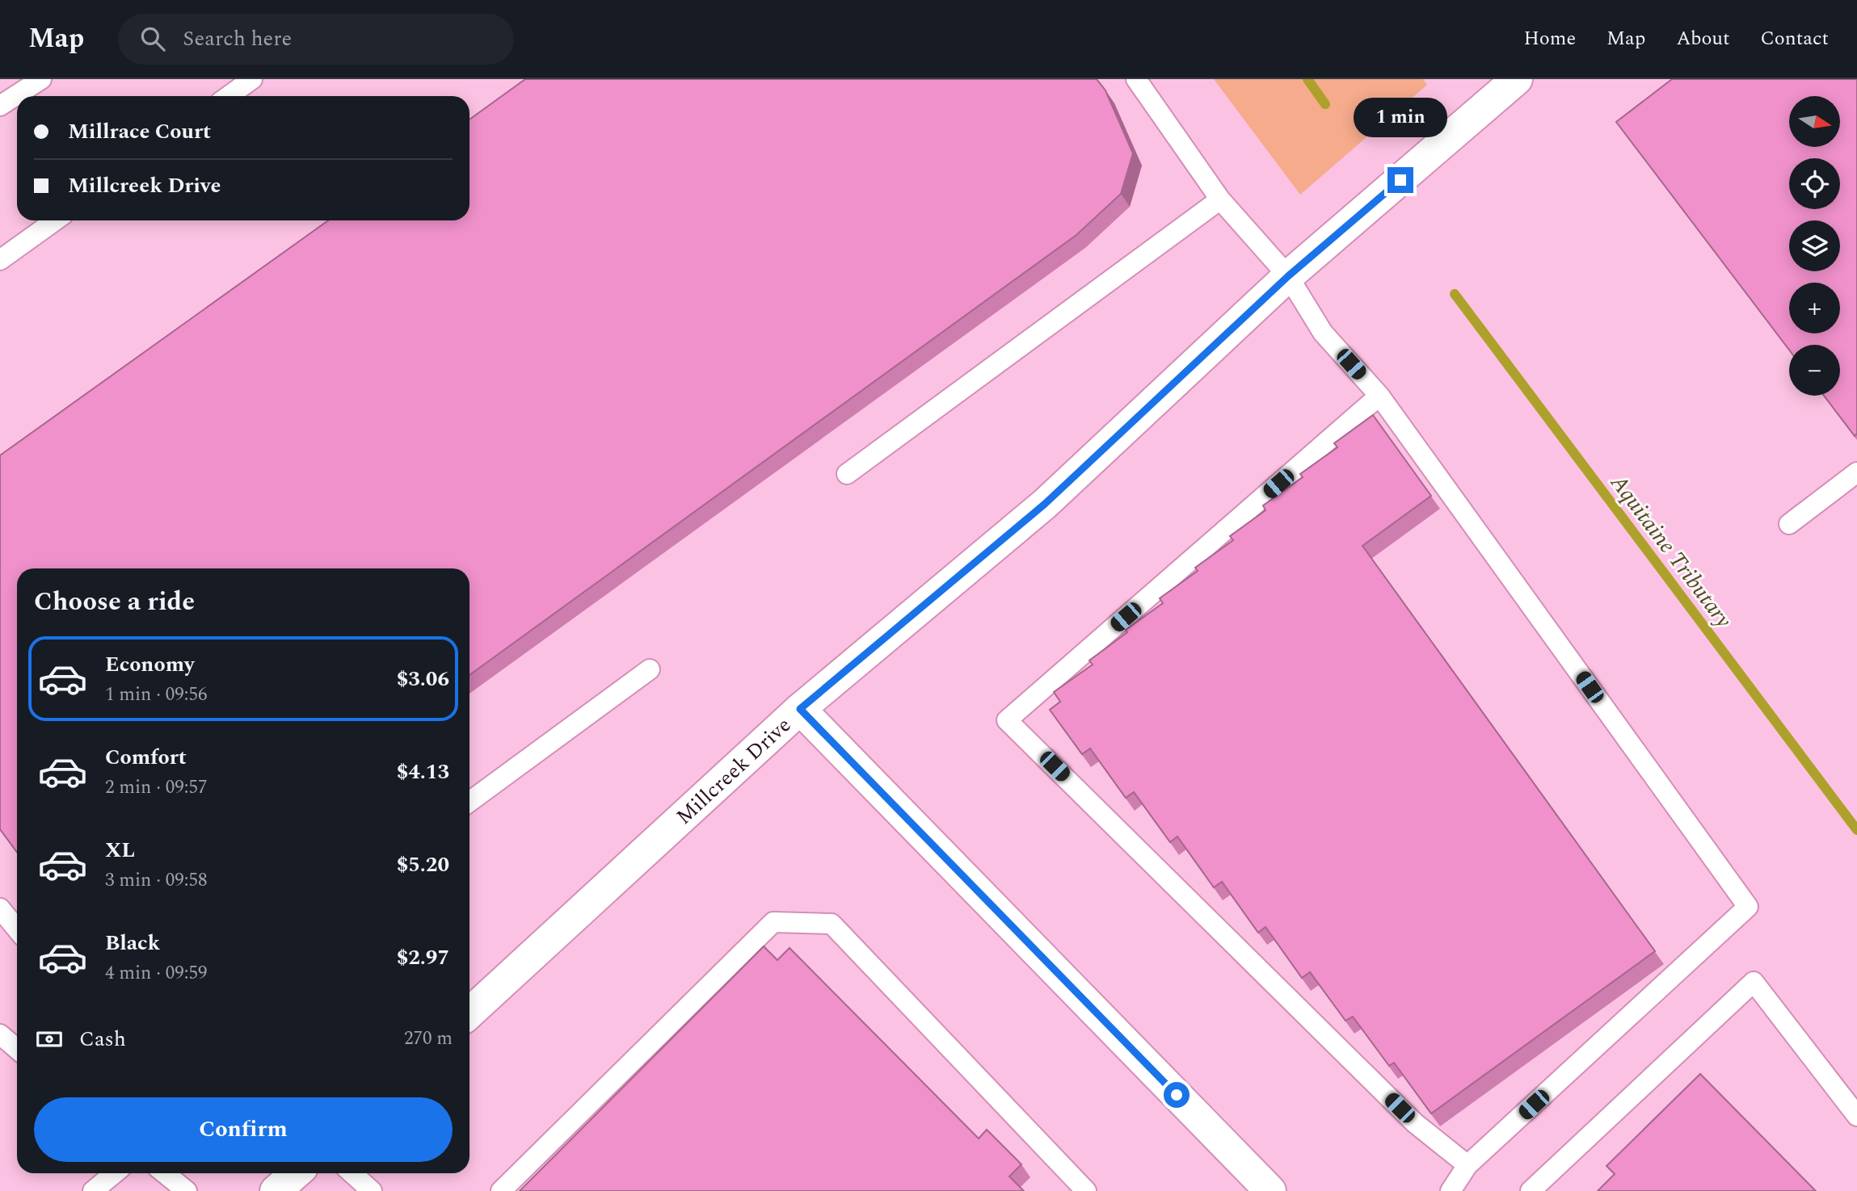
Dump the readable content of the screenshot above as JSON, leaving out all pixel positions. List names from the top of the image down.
{
  "streets": {
    "street": ["Millcreek Drive"]
  },
  "water": ["Aquitaine Tributary"],
  "north": "right",
  "page": {
    "header": "Map",
    "search": "Search here",
    "nav": [
      "Home",
      "Map",
      "About",
      "Contact"
    ],
    "map_buttons": ["+", "−"],
    "banner": ["Millrace Court", "Millcreek Drive"],
    "bubble": "1 min",
    "heading": "Choose a ride",
    "list": [
      {
        "name": "Economy",
        "note": "1 min · 09:56",
        "value": "$3.06"
      },
      {
        "name": "Comfort",
        "note": "2 min · 09:57",
        "value": "$4.13"
      },
      {
        "name": "XL",
        "note": "3 min · 09:58",
        "value": "$5.20"
      },
      {
        "name": "Black",
        "note": "4 min · 09:59",
        "value": "$2.97"
      }
    ],
    "pay": ["Cash", "270 m"],
    "buttons": "Confirm"
  }
}
